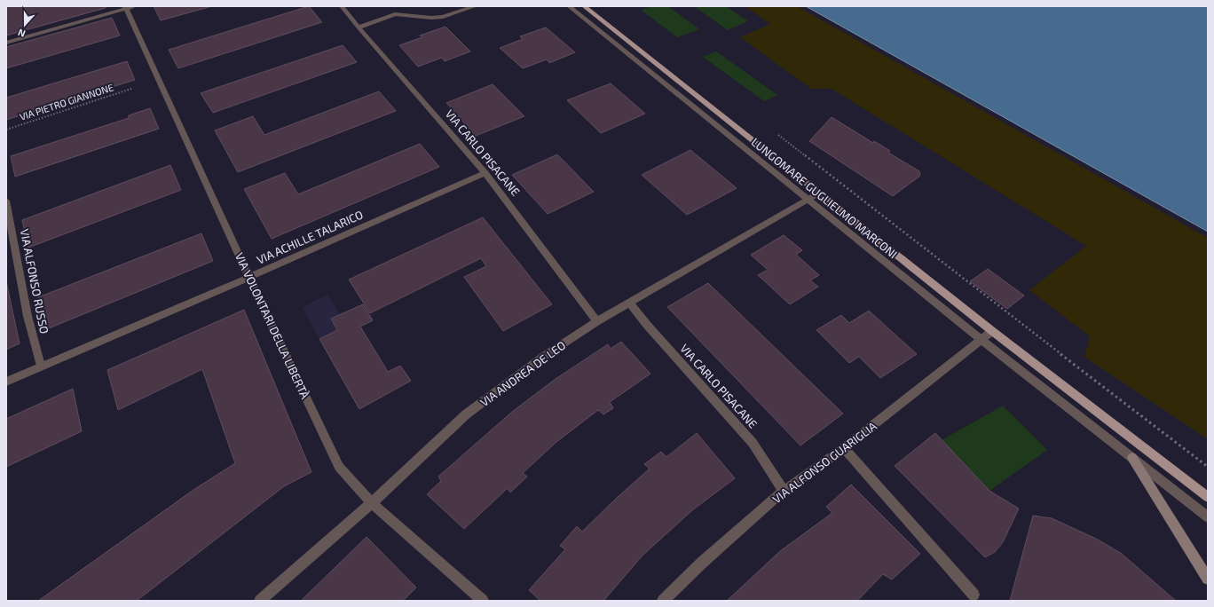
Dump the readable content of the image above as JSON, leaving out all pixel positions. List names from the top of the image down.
{
  "streets": {
    "main road": ["LUNGOMARE GUGLIELMO MARCONI"],
    "street": [
      "VIA CARLO PISACANE",
      "VIA ACHILLE TALARICO",
      "VIA ALFONSO RUSSO",
      "VIA VOLONTARI DELLA LIBERTÀ",
      "VIA ANDREA DE LEO",
      "VIA ALFONSO GUARIGLIA"
    ],
    "path": ["VIA PIETRO GIANNONE"]
  },
  "crossings": [
    ["VIA CARLO PISACANE", "VIA ACHILLE TALARICO"],
    ["VIA CARLO PISACANE", "VIA ANDREA DE LEO"],
    ["VIA CARLO PISACANE", "VIA ALFONSO GUARIGLIA"],
    ["LUNGOMARE GUGLIELMO MARCONI", "VIA ANDREA DE LEO"],
    ["LUNGOMARE GUGLIELMO MARCONI", "VIA ALFONSO GUARIGLIA"],
    ["VIA ACHILLE TALARICO", "VIA ALFONSO RUSSO"],
    ["VIA ACHILLE TALARICO", "VIA VOLONTARI DELLA LIBERTÀ"],
    ["VIA VOLONTARI DELLA LIBERTÀ", "VIA ANDREA DE LEO"]
  ],
  "north": "bottom"
}
